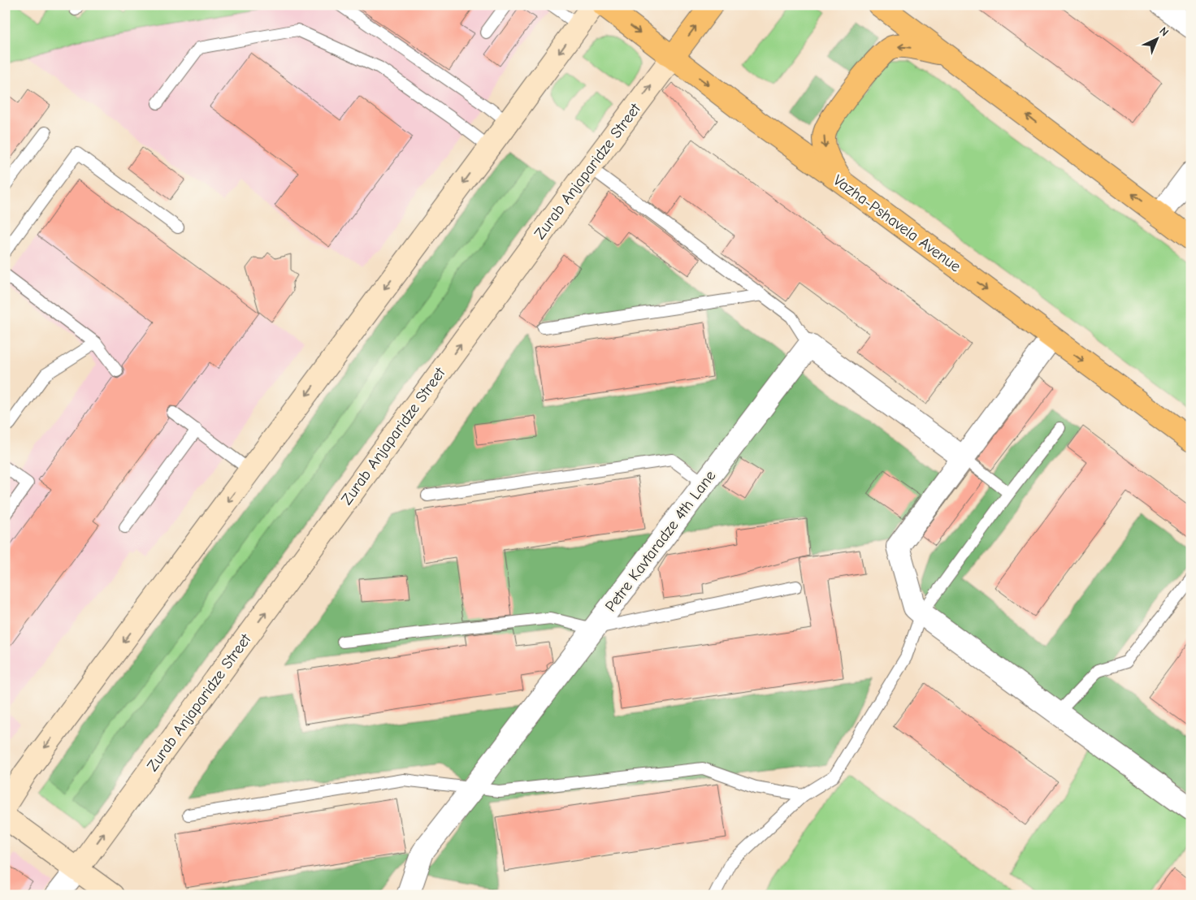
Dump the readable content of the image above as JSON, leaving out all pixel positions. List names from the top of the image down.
{
  "streets": {
    "main road": ["Zurab Anjaparidze Street", "Vazha-Pshavela Avenue"],
    "street": ["Petre Kavtaradze 4th Lane"]
  },
  "crossings": [
    ["Zurab Anjaparidze Street", "Vazha-Pshavela Avenue"]
  ],
  "north": "top right"
}
